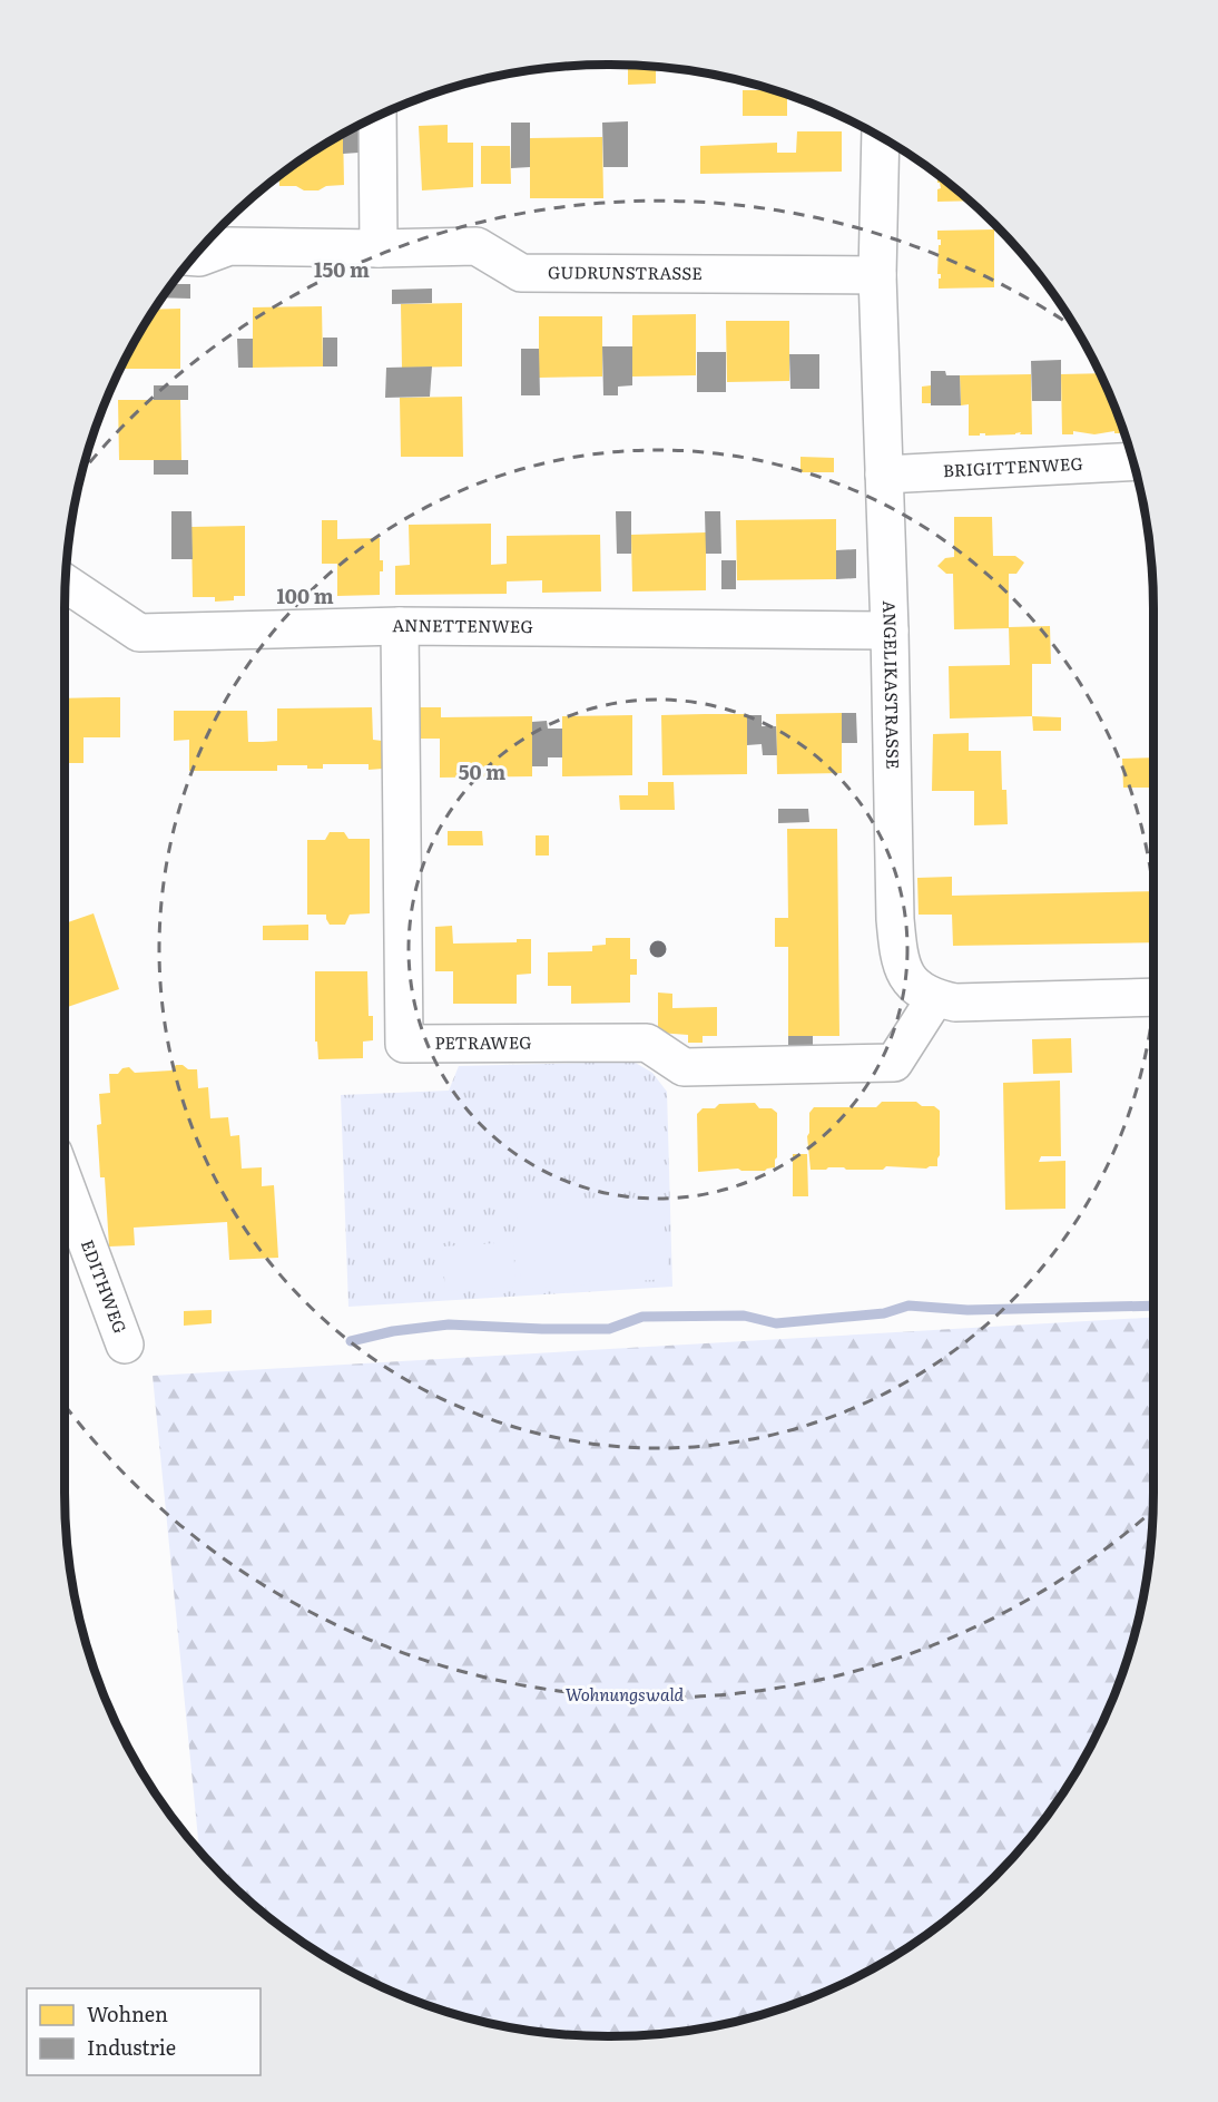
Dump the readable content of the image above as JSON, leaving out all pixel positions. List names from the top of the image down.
{
  "streets": {
    "street": [
      "GUDRUNSTRASSE",
      "BRIGITTENWEG",
      "ANNETTENWEG",
      "ANGELIKASTRASSE",
      "PETRAWEG",
      "EDITHWEG"
    ]
  },
  "crossings": [
    ["GUDRUNSTRASSE", "ANGELIKASTRASSE"],
    ["BRIGITTENWEG", "ANGELIKASTRASSE"],
    ["ANNETTENWEG", "ANGELIKASTRASSE"],
    ["ANNETTENWEG", "PETRAWEG"],
    ["ANGELIKASTRASSE", "PETRAWEG"]
  ],
  "parks": ["Wohnungswald"],
  "legend": ["Wohnen", "Industrie"],
  "rings": ["150 m", "100 m", "50 m"]
}
